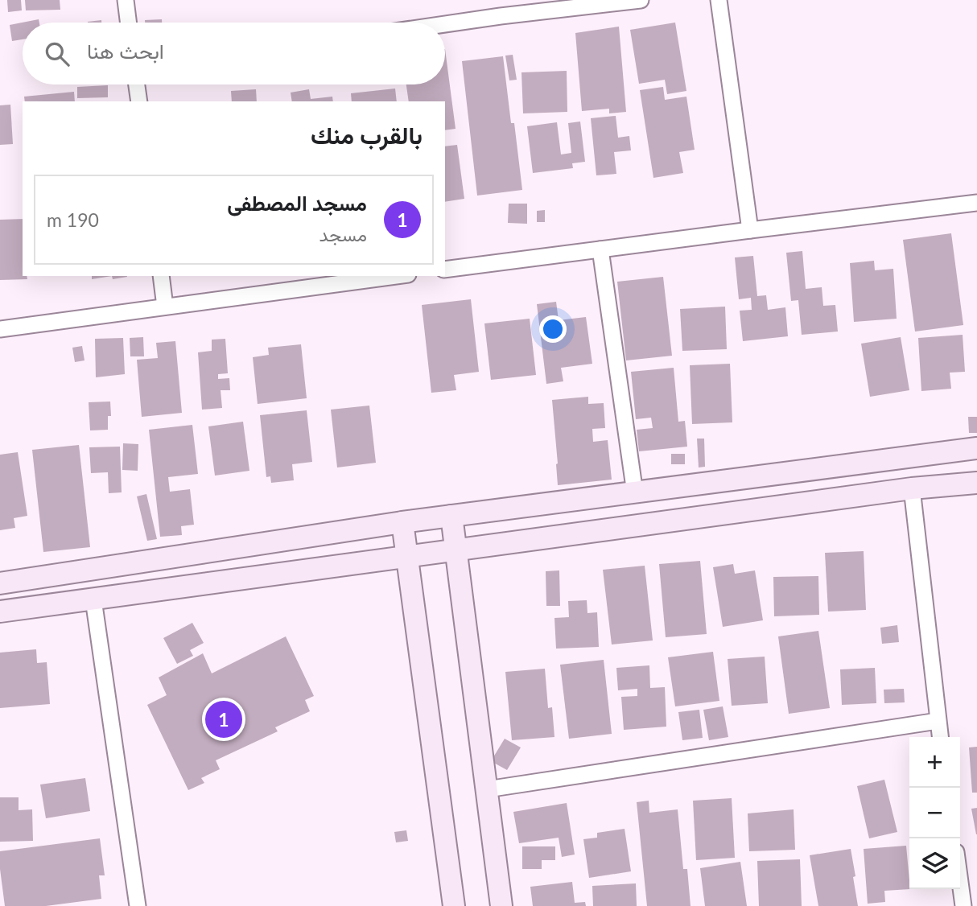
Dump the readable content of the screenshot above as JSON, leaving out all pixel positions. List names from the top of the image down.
{
  "page": {
    "search": "ابحث هنا",
    "heading": "بالقرب منك",
    "list": [
      {
        "mark": "1",
        "name": "مسجد المصطفى",
        "note": "مسجد",
        "value": "190 m"
      }
    ],
    "pins": "1",
    "map_buttons": ["+", "−"]
  }
}
